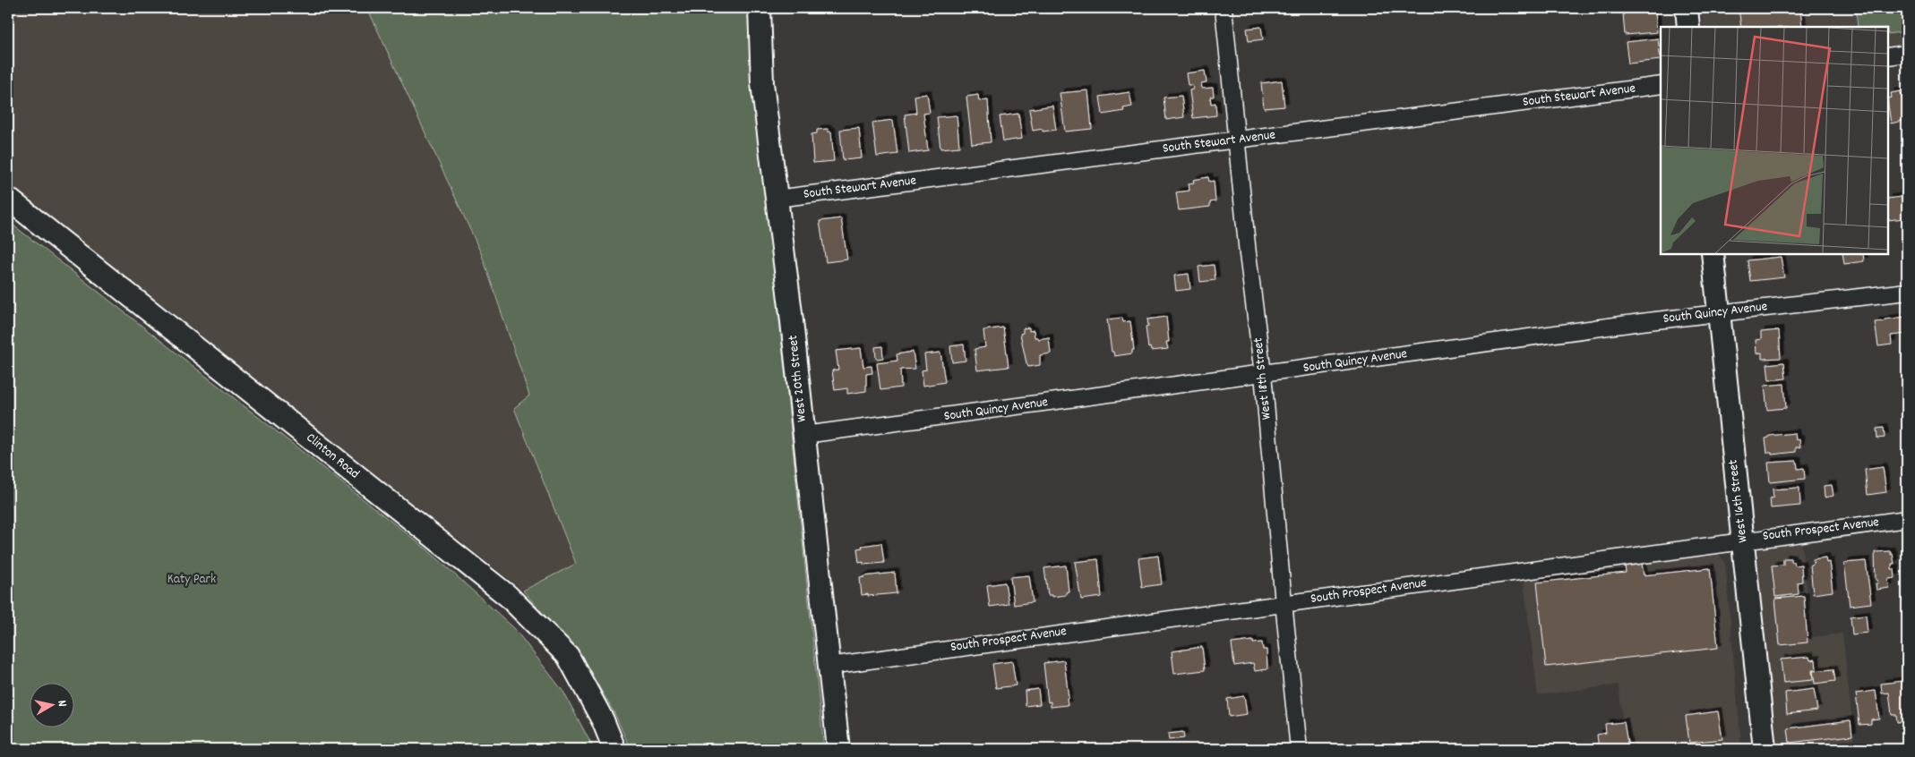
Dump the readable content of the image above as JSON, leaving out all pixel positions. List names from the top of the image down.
{
  "streets": {
    "street": [
      "South Stewart Avenue",
      "South Quincy Avenue",
      "West 20th Street",
      "West 18th Street",
      "Clinton Road",
      "West 16th Street",
      "South Prospect Avenue"
    ]
  },
  "crossings": [
    ["South Stewart Avenue", "West 20th Street"],
    ["South Stewart Avenue", "West 18th Street"],
    ["South Quincy Avenue", "West 20th Street"],
    ["South Quincy Avenue", "West 18th Street"],
    ["South Quincy Avenue", "West 16th Street"],
    ["West 20th Street", "South Prospect Avenue"],
    ["West 18th Street", "South Prospect Avenue"],
    ["West 16th Street", "South Prospect Avenue"]
  ],
  "parks": ["Katy Park"],
  "north": "right"
}
